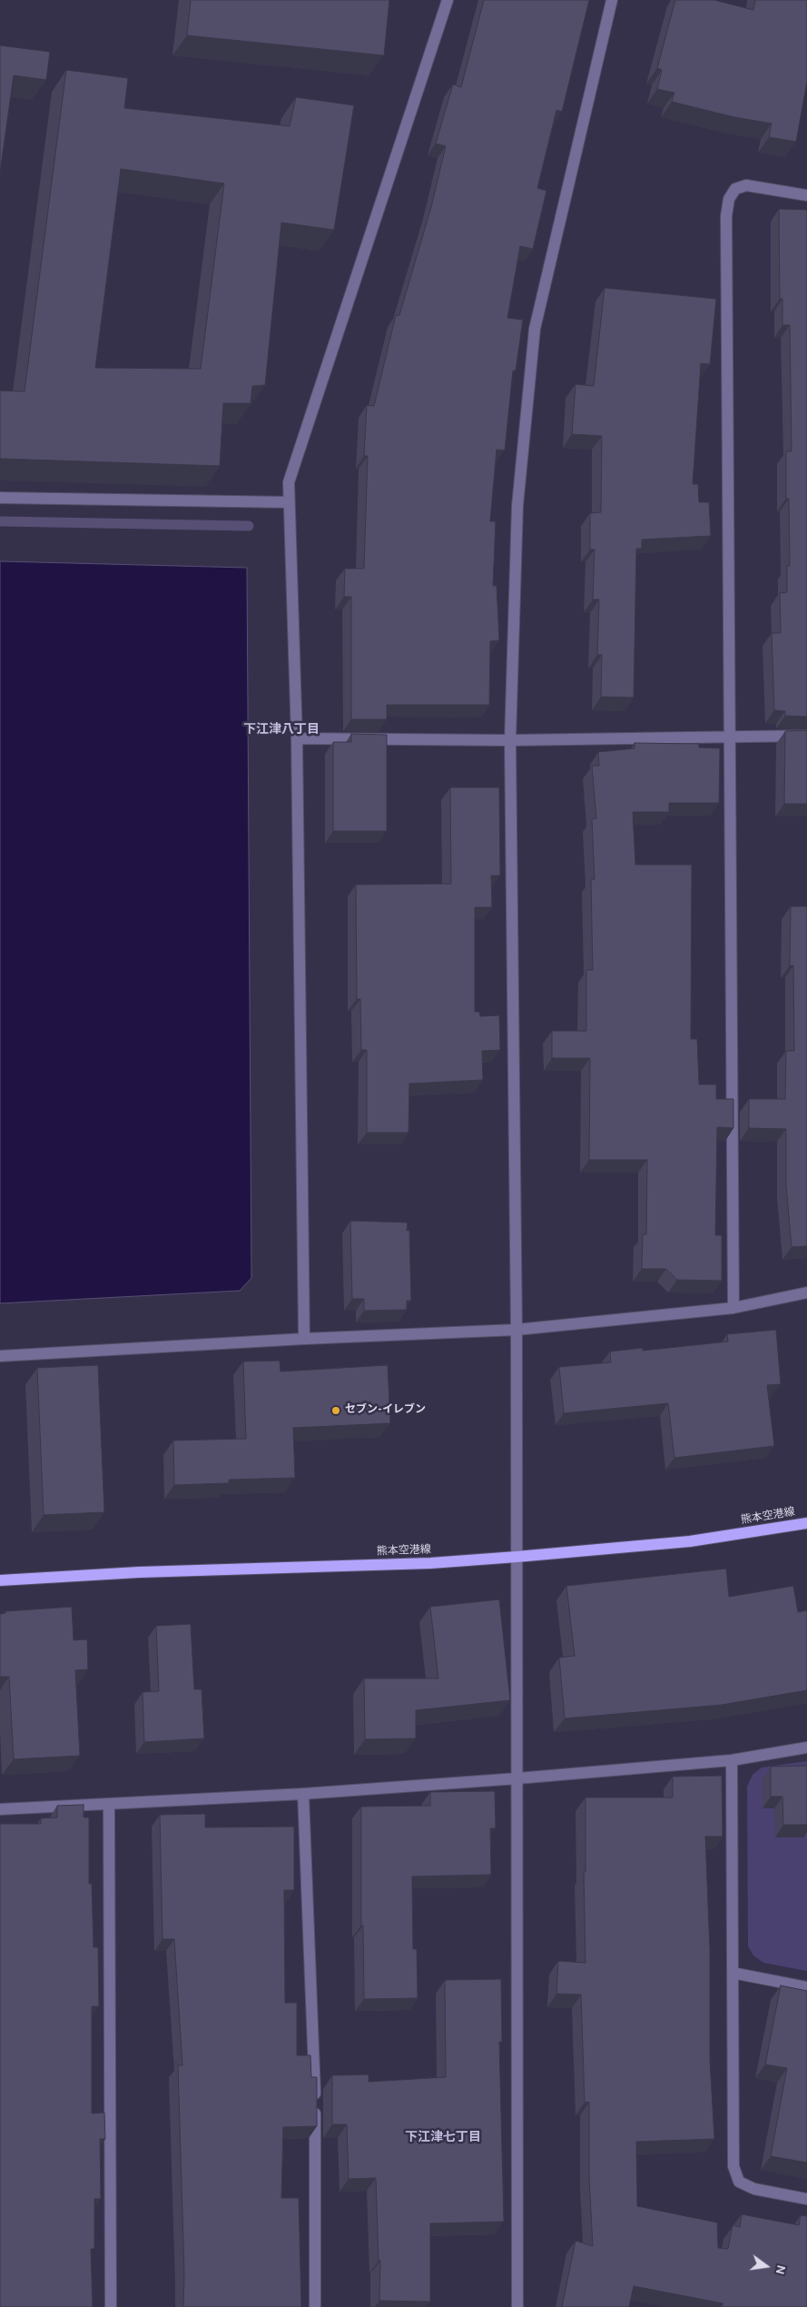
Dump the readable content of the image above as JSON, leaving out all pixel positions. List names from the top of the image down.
{
  "streets": {
    "main road": ["熊本空港線"]
  },
  "districts": ["下江津八丁目", "下江津七丁目"],
  "places": ["セブン-イレブン"],
  "north": "right"
}
